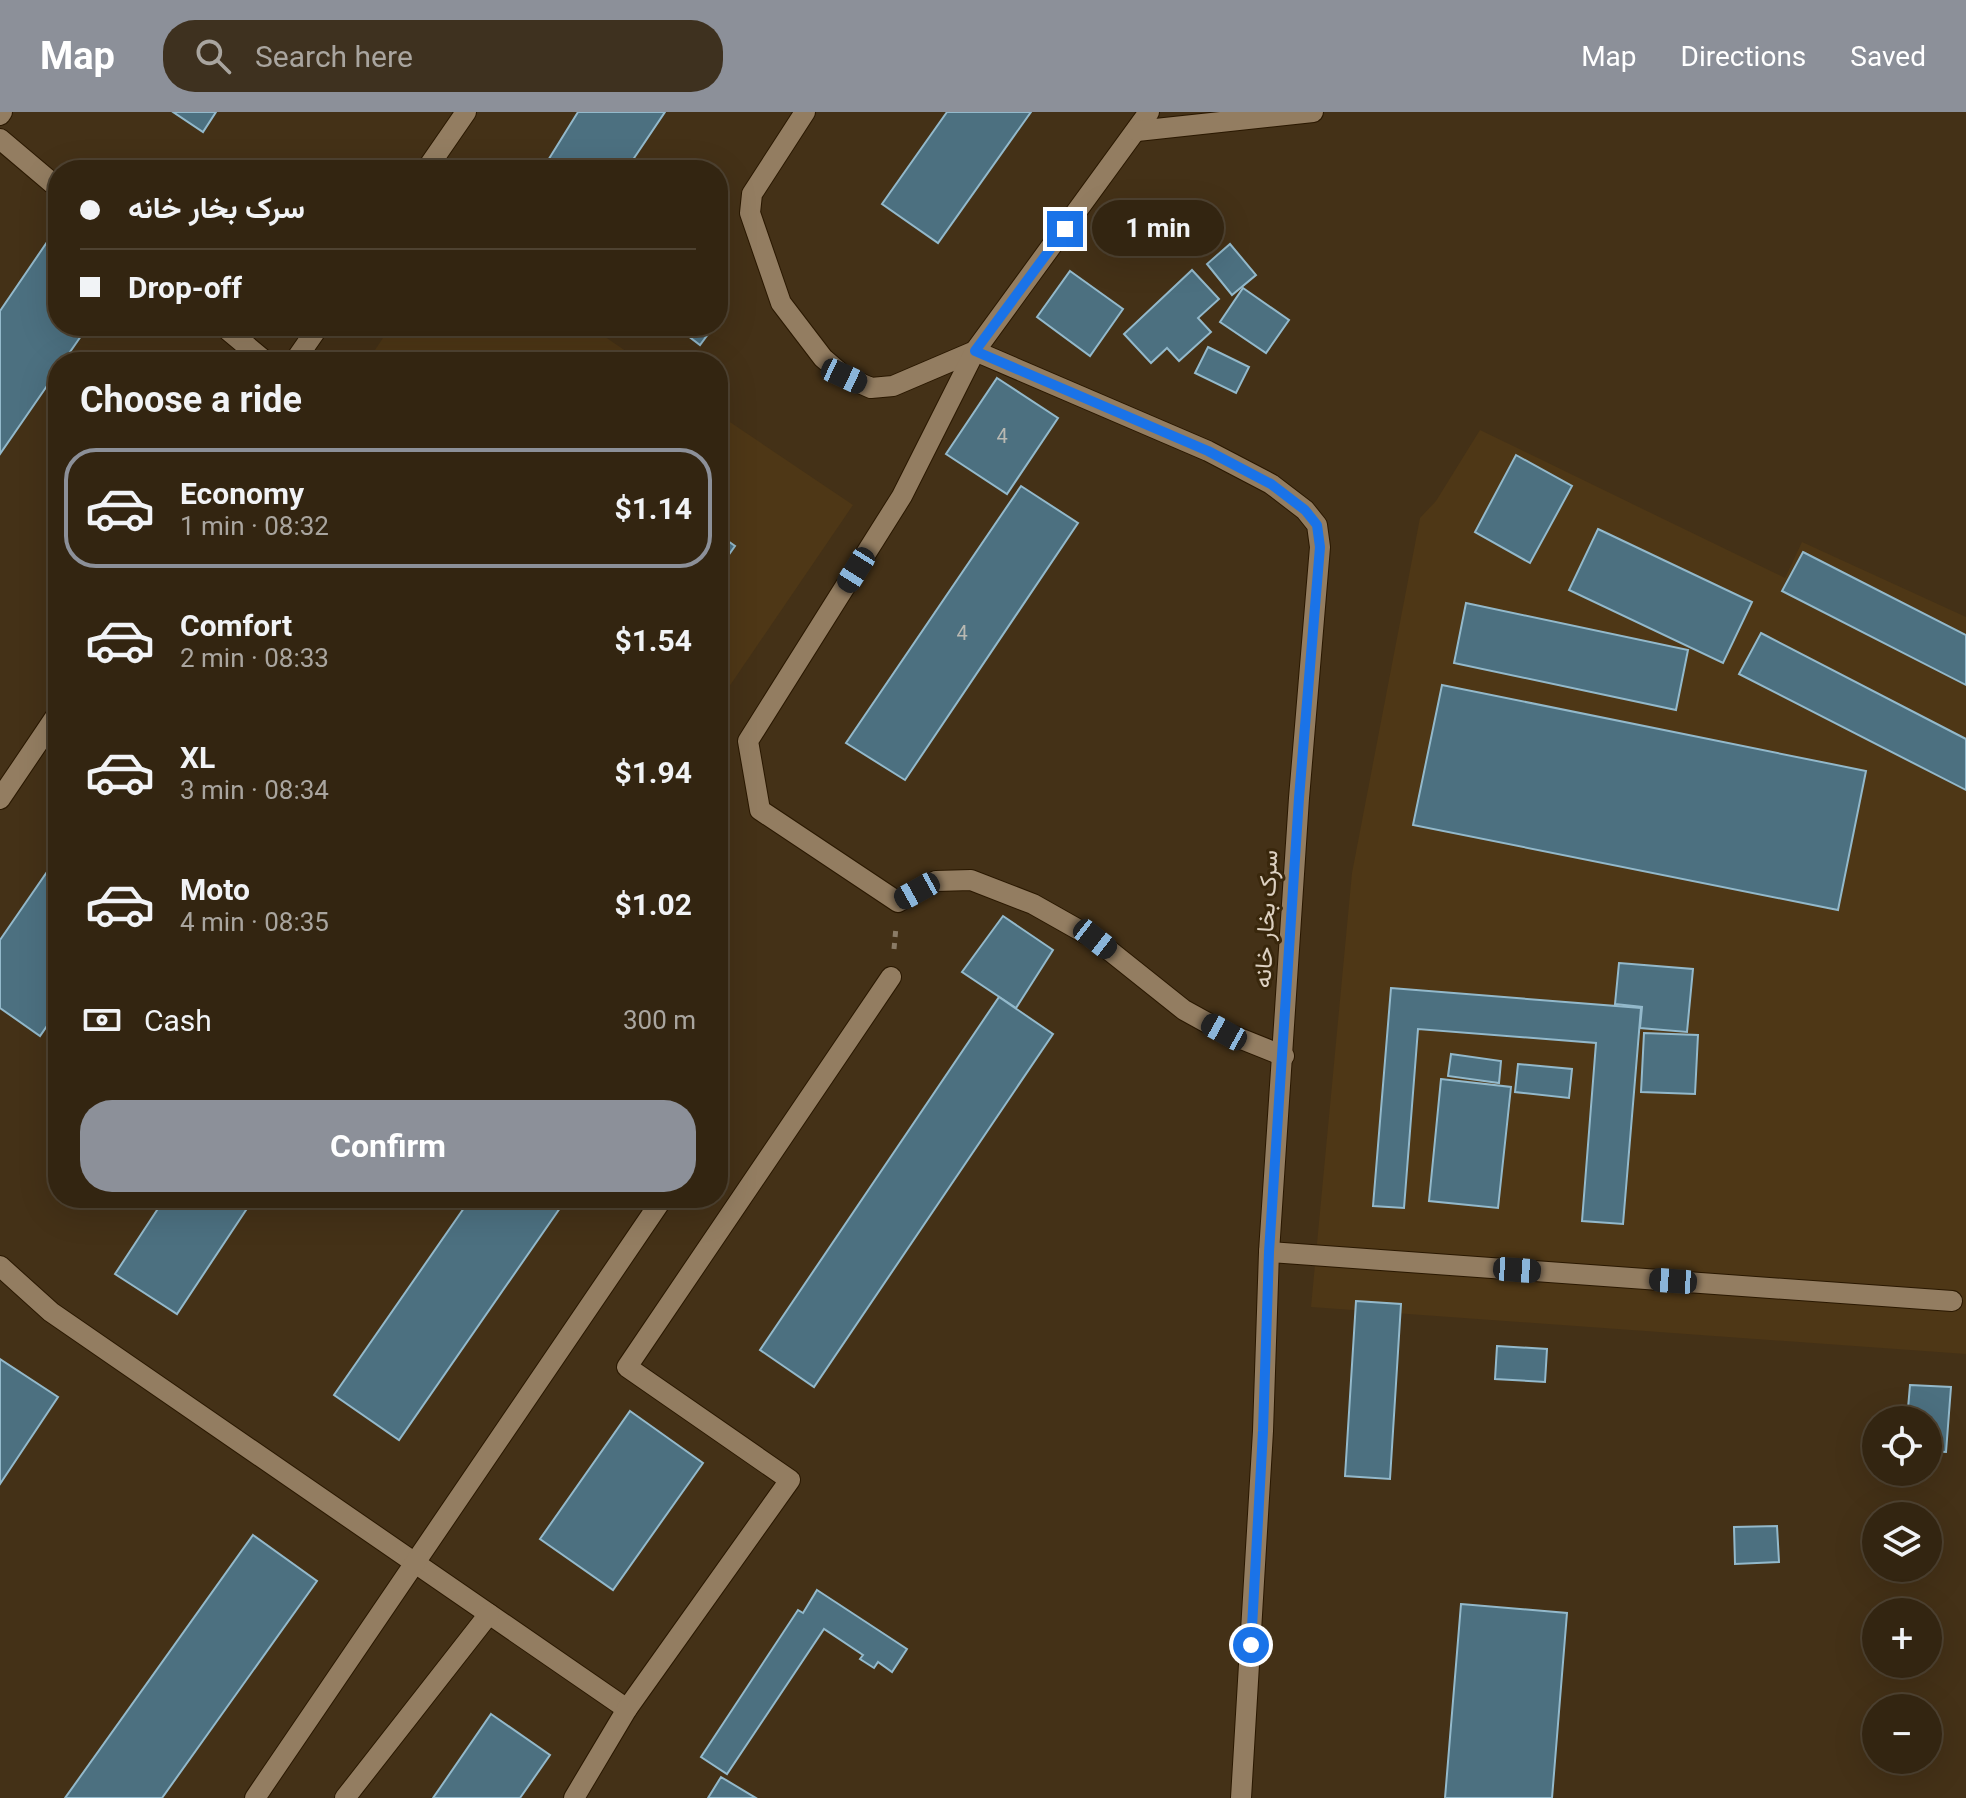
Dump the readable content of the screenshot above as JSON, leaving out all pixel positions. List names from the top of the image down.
{
  "streets": {
    "street": ["سرک بخار خانه"]
  },
  "house_numbers": ["4", "4"],
  "page": {
    "header": "Map",
    "search": "Search here",
    "nav": ["Map", "Directions", "Saved"],
    "banner": ["سرک بخار خانه", "Drop-off"],
    "bubble": "1 min",
    "heading": "Choose a ride",
    "list": [
      {
        "name": "Economy",
        "note": "1 min · 08:32",
        "value": "$1.14"
      },
      {
        "name": "Comfort",
        "note": "2 min · 08:33",
        "value": "$1.54"
      },
      {
        "name": "XL",
        "note": "3 min · 08:34",
        "value": "$1.94"
      },
      {
        "name": "Moto",
        "note": "4 min · 08:35",
        "value": "$1.02"
      }
    ],
    "pay": ["Cash", "300 m"],
    "buttons": "Confirm",
    "map_buttons": ["+", "−"]
  }
}
